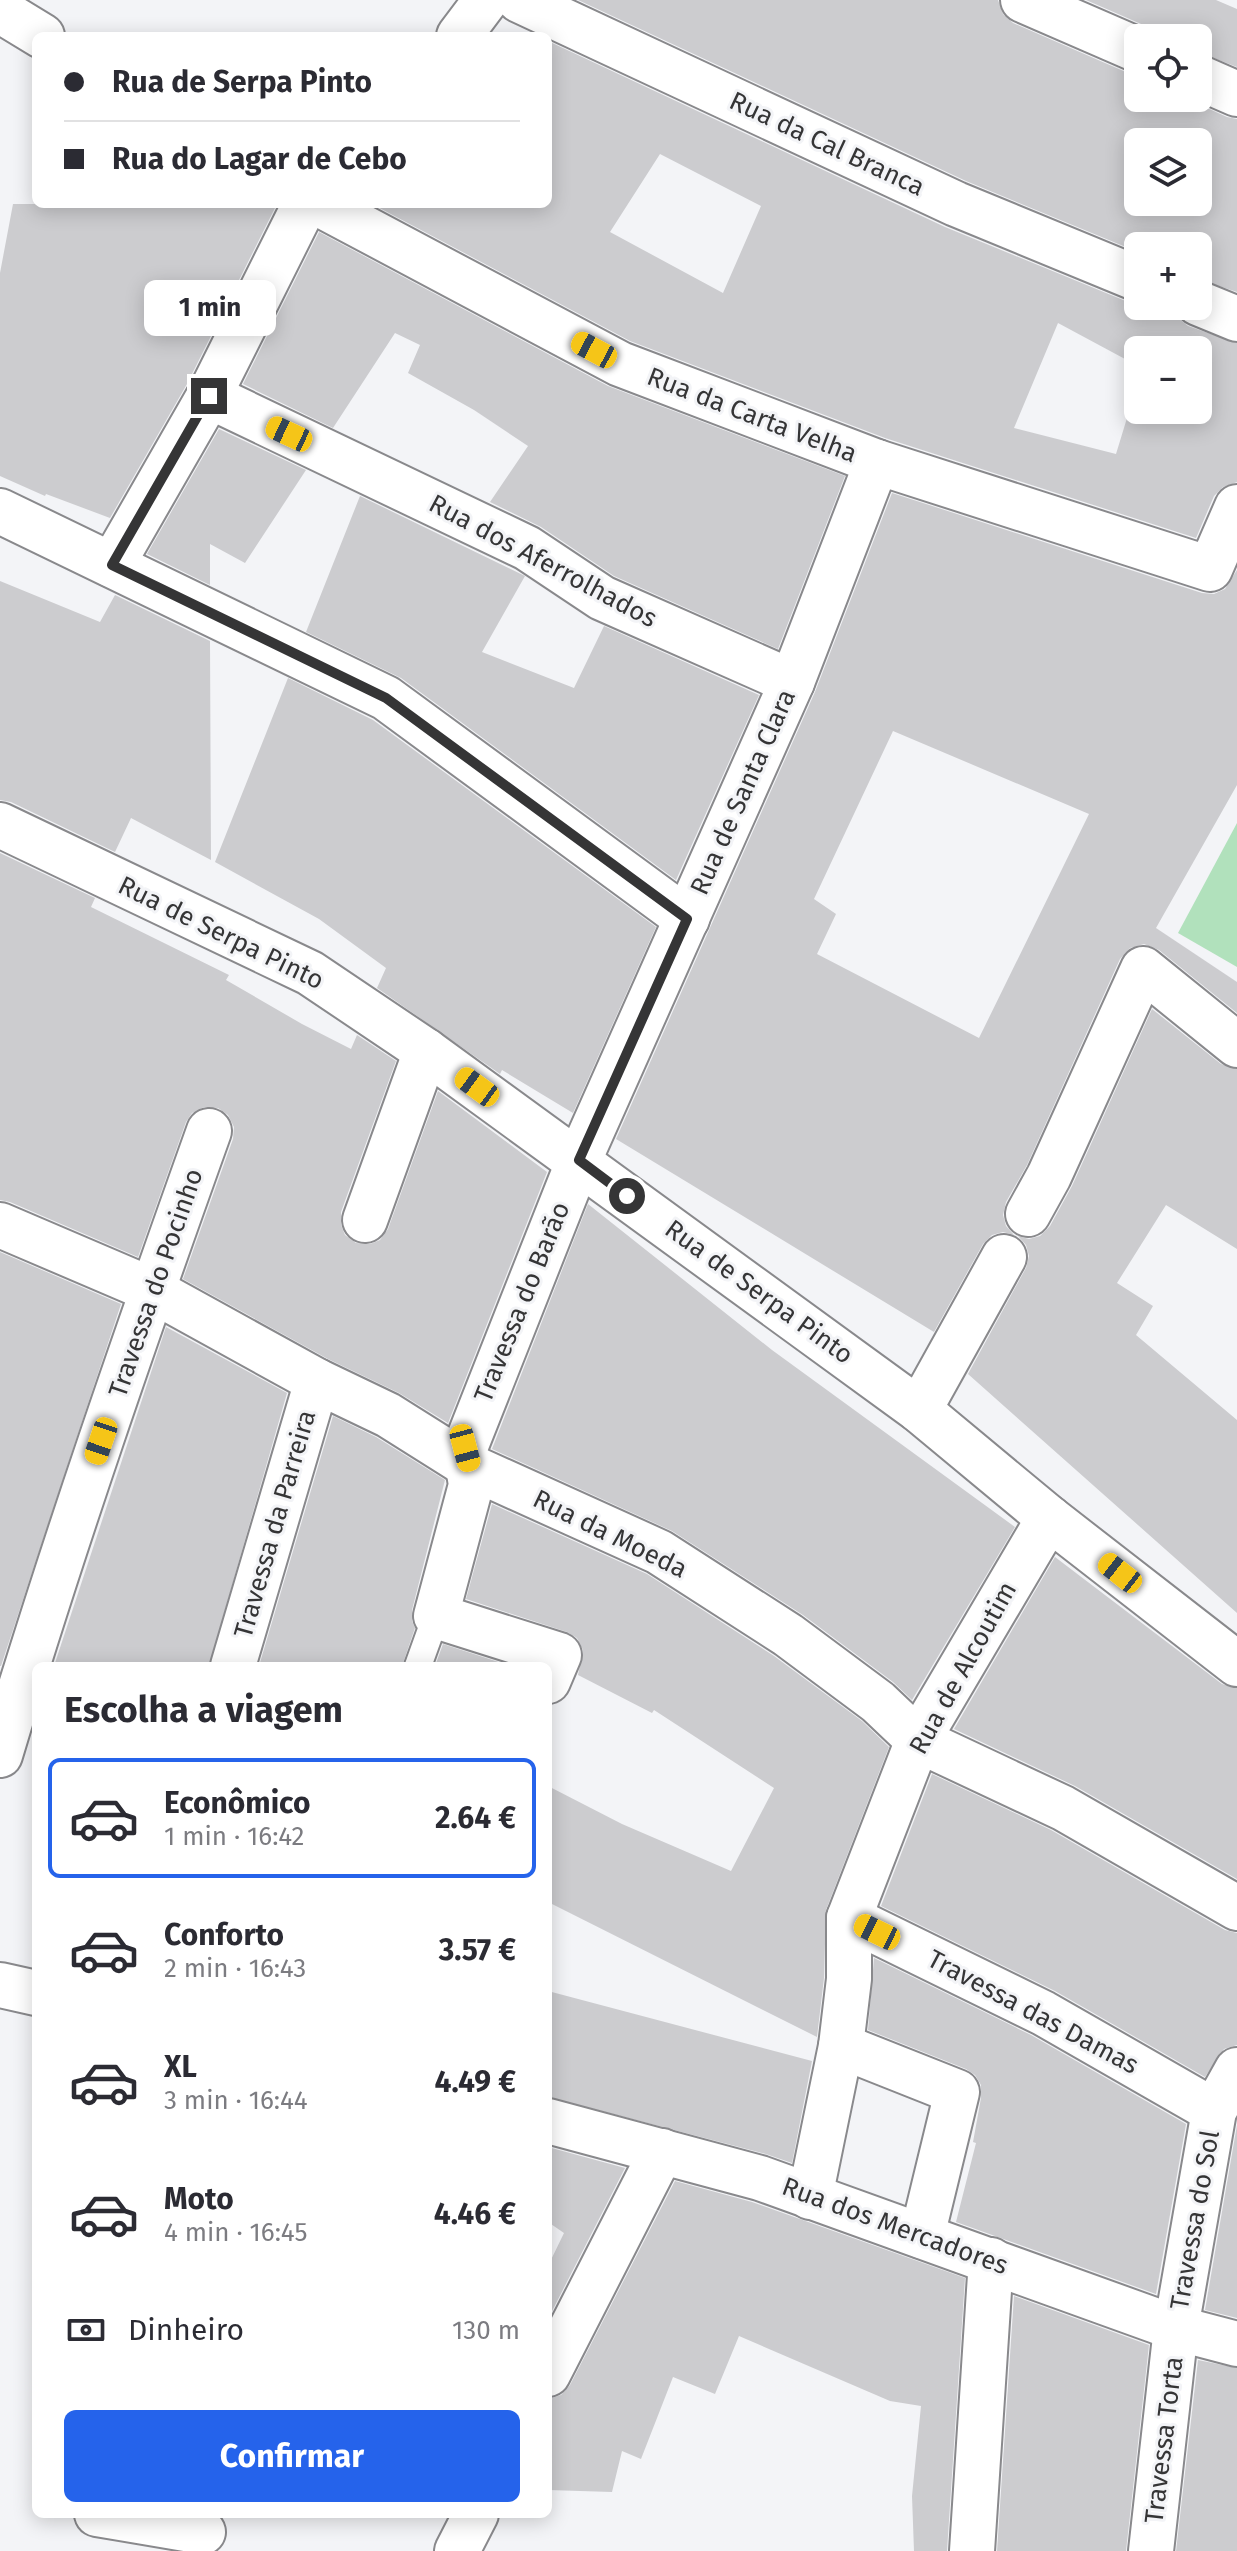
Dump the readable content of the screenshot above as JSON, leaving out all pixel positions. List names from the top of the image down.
{
  "streets": {
    "street": [
      "Rua da Cal Branca",
      "Rua da Carta Velha",
      "Rua dos Aferrolhados",
      "Rua de Santa Clara",
      "Rua de Serpa Pinto",
      "Travessa do Pocinho",
      "Travessa do Barão",
      "Travessa da Parreira",
      "Rua da Moeda",
      "Rua de Alcoutim",
      "Travessa das Damas",
      "Travessa do Sol",
      "Rua dos Mercadores",
      "Travessa Torta"
    ]
  },
  "crossings": [
    ["Rua da Carta Velha", "Rua de Santa Clara"],
    ["Rua dos Aferrolhados", "Rua de Santa Clara"],
    ["Rua de Santa Clara", "Rua de Serpa Pinto"],
    ["Rua de Santa Clara", "Travessa do Barão"],
    ["Rua de Serpa Pinto", "Travessa do Barão"],
    ["Rua de Serpa Pinto", "Rua de Alcoutim"],
    ["Travessa do Pocinho", "Rua da Moeda"],
    ["Travessa do Barão", "Rua da Moeda"],
    ["Travessa da Parreira", "Rua da Moeda"],
    ["Rua da Moeda", "Rua de Alcoutim"],
    ["Rua de Alcoutim", "Travessa das Damas"],
    ["Rua de Alcoutim", "Rua dos Mercadores"],
    ["Travessa das Damas", "Travessa do Sol"],
    ["Travessa do Sol", "Rua dos Mercadores"],
    ["Travessa do Sol", "Travessa Torta"],
    ["Rua dos Mercadores", "Travessa Torta"]
  ],
  "page": {
    "map_buttons": ["+", "−"],
    "banner": ["Rua de Serpa Pinto", "Rua do Lagar de Cebo"],
    "bubble": "1 min",
    "heading": "Escolha a viagem",
    "list": [
      {
        "name": "Econômico",
        "note": "1 min · 16:42",
        "value": "2.64 €"
      },
      {
        "name": "Conforto",
        "note": "2 min · 16:43",
        "value": "3.57 €"
      },
      {
        "name": "XL",
        "note": "3 min · 16:44",
        "value": "4.49 €"
      },
      {
        "name": "Moto",
        "note": "4 min · 16:45",
        "value": "4.46 €"
      }
    ],
    "pay": ["Dinheiro", "130 m"],
    "buttons": "Confirmar"
  }
}
